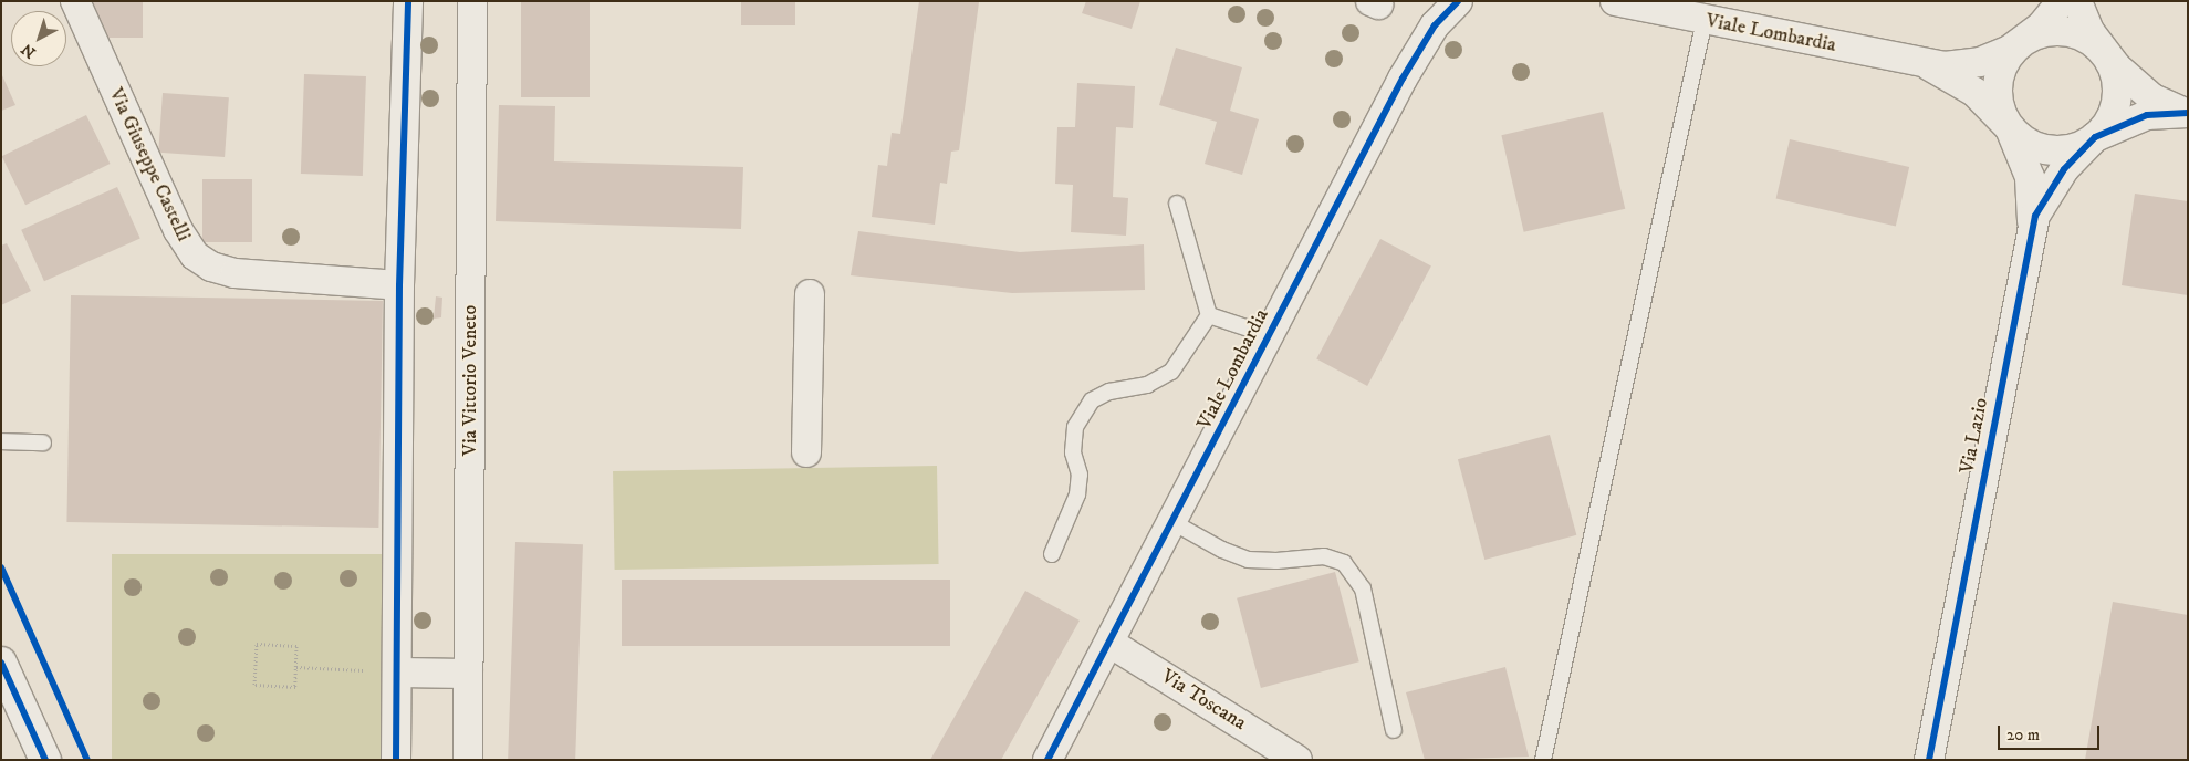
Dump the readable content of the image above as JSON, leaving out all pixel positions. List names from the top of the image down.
{
  "streets": {
    "street": [
      "Viale Lombardia",
      "Via Giuseppe Castelli",
      "Via Vittorio Veneto",
      "Via Lazio",
      "Via Toscana"
    ]
  },
  "crossings": [
    ["Viale Lombardia", "Via Lazio"],
    ["Viale Lombardia", "Via Toscana"]
  ],
  "scale_bar": "20 m",
  "north": "bottom left"
}
